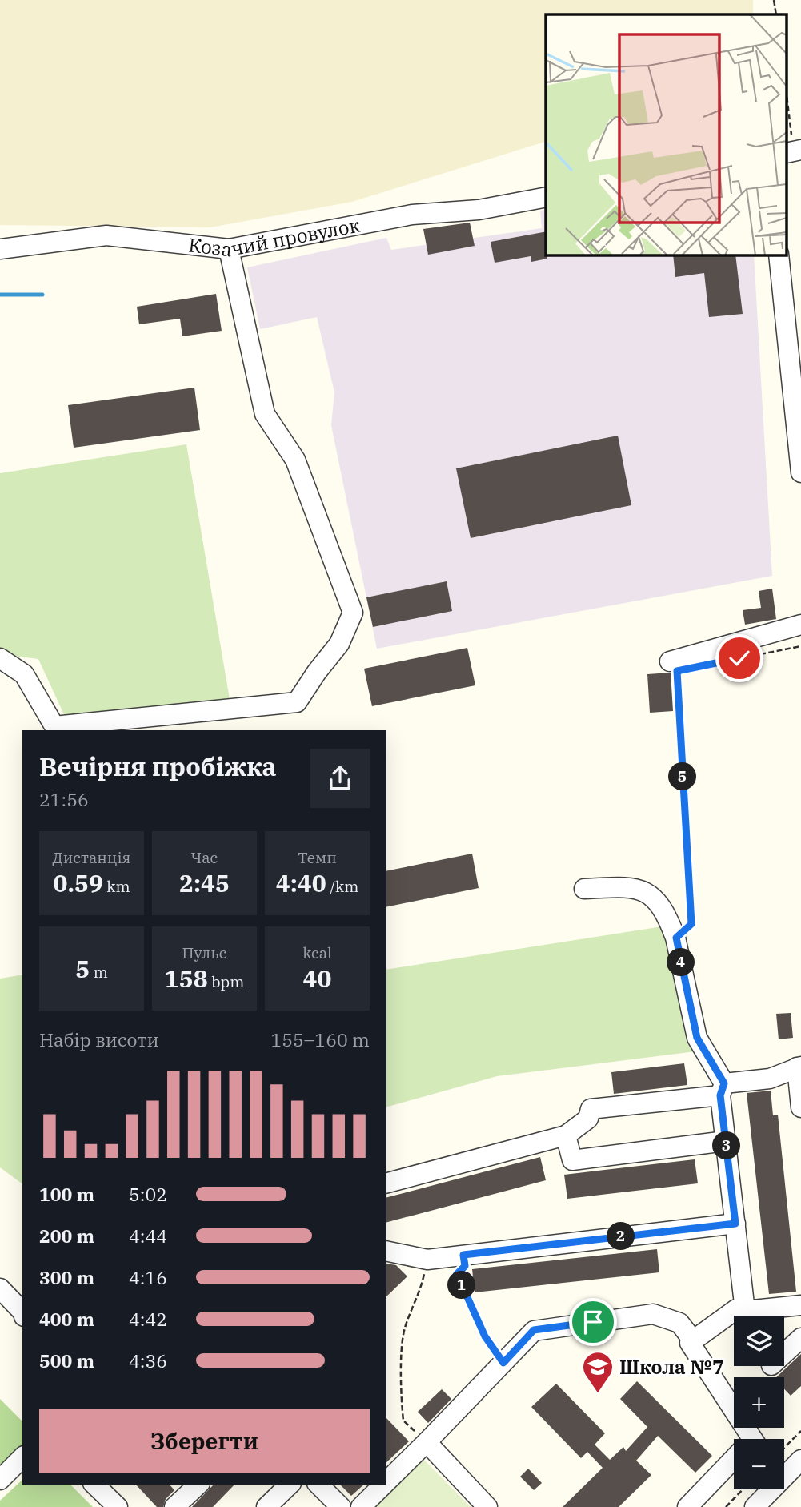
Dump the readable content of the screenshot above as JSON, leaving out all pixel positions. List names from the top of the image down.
{
  "streets": {
    "street": ["Козачий провулок"]
  },
  "places": {
    "school or university": ["Школа №7"]
  },
  "page": {
    "heading": ["Вечірня пробіжка", "21:56"],
    "pins": [
      "5",
      "4",
      "3",
      "2",
      "1"
    ],
    "stats": [
      ["Дистанція", "0.59 km"],
      ["Час", "2:45"],
      ["Темп", "4:40 /km"],
      ["5 m"],
      ["Пульс", "158 bpm"],
      ["kcal", "40"]
    ],
    "chart": ["Набір висоти", "155–160 m"],
    "list": [
      {
        "name": "100 m",
        "note": "5:02"
      },
      {
        "name": "200 m",
        "note": "4:44"
      },
      {
        "name": "300 m",
        "note": "4:16"
      },
      {
        "name": "400 m",
        "note": "4:42"
      },
      {
        "name": "500 m",
        "note": "4:36"
      }
    ],
    "map_buttons": ["+", "−"],
    "buttons": "Зберегти"
  }
}
